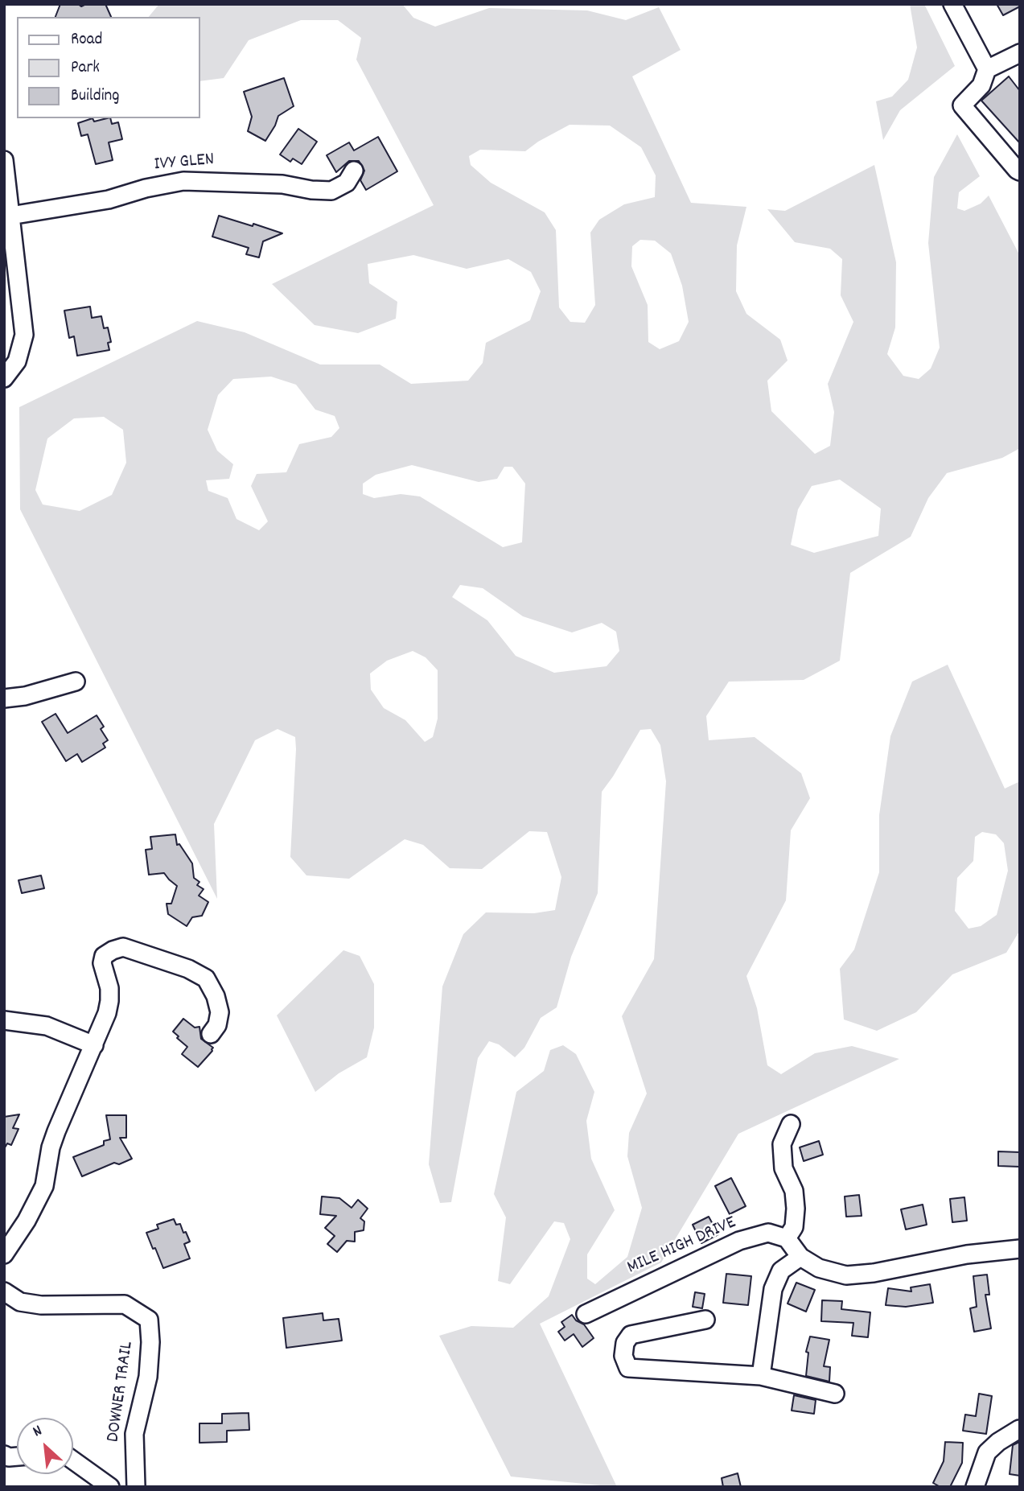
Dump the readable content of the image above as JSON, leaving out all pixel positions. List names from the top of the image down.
{
  "streets": {
    "street": ["IVY GLEN", "MILE HIGH DRIVE", "DOWNER TRAIL"]
  },
  "legend": ["Road", "Park", "Building"],
  "north": "top left"
}
